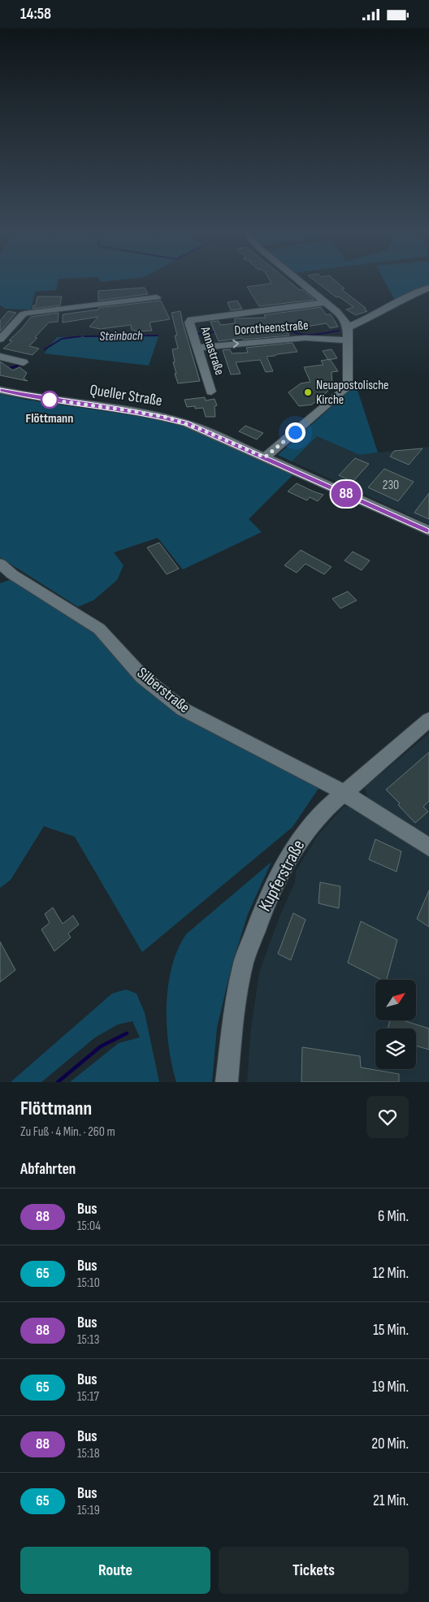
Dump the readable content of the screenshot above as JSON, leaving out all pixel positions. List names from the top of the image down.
{
  "streets": {
    "street": [
      "Dorotheenstraße",
      "Annastraße",
      "Queller Straße",
      "Silberstraße",
      "Kupferstraße"
    ]
  },
  "crossings": [
    ["Dorotheenstraße", "Annastraße"],
    ["Silberstraße", "Kupferstraße"]
  ],
  "one_way": ["Dorotheenstraße"],
  "water": ["Steinbach"],
  "places": ["Neuapostolische Kirche", "Flöttmann"],
  "lines": ["bus line 88"],
  "house_numbers": ["230"],
  "north": "top right",
  "page": {
    "status": "14:58",
    "on_map": "88",
    "heading": [
      ["Flöttmann", "Zu Fuß · 4 Min. · 260 m"],
      "Abfahrten"
    ],
    "list": [
      {
        "mark": "88",
        "name": "Bus",
        "note": "15:04",
        "value": "6 Min."
      },
      {
        "mark": "65",
        "name": "Bus",
        "note": "15:10",
        "value": "12 Min."
      },
      {
        "mark": "88",
        "name": "Bus",
        "note": "15:13",
        "value": "15 Min."
      },
      {
        "mark": "65",
        "name": "Bus",
        "note": "15:17",
        "value": "19 Min."
      },
      {
        "mark": "88",
        "name": "Bus",
        "note": "15:18",
        "value": "20 Min."
      },
      {
        "mark": "65",
        "name": "Bus",
        "note": "15:19",
        "value": "21 Min."
      }
    ],
    "buttons": ["Route", "Tickets"]
  }
}
